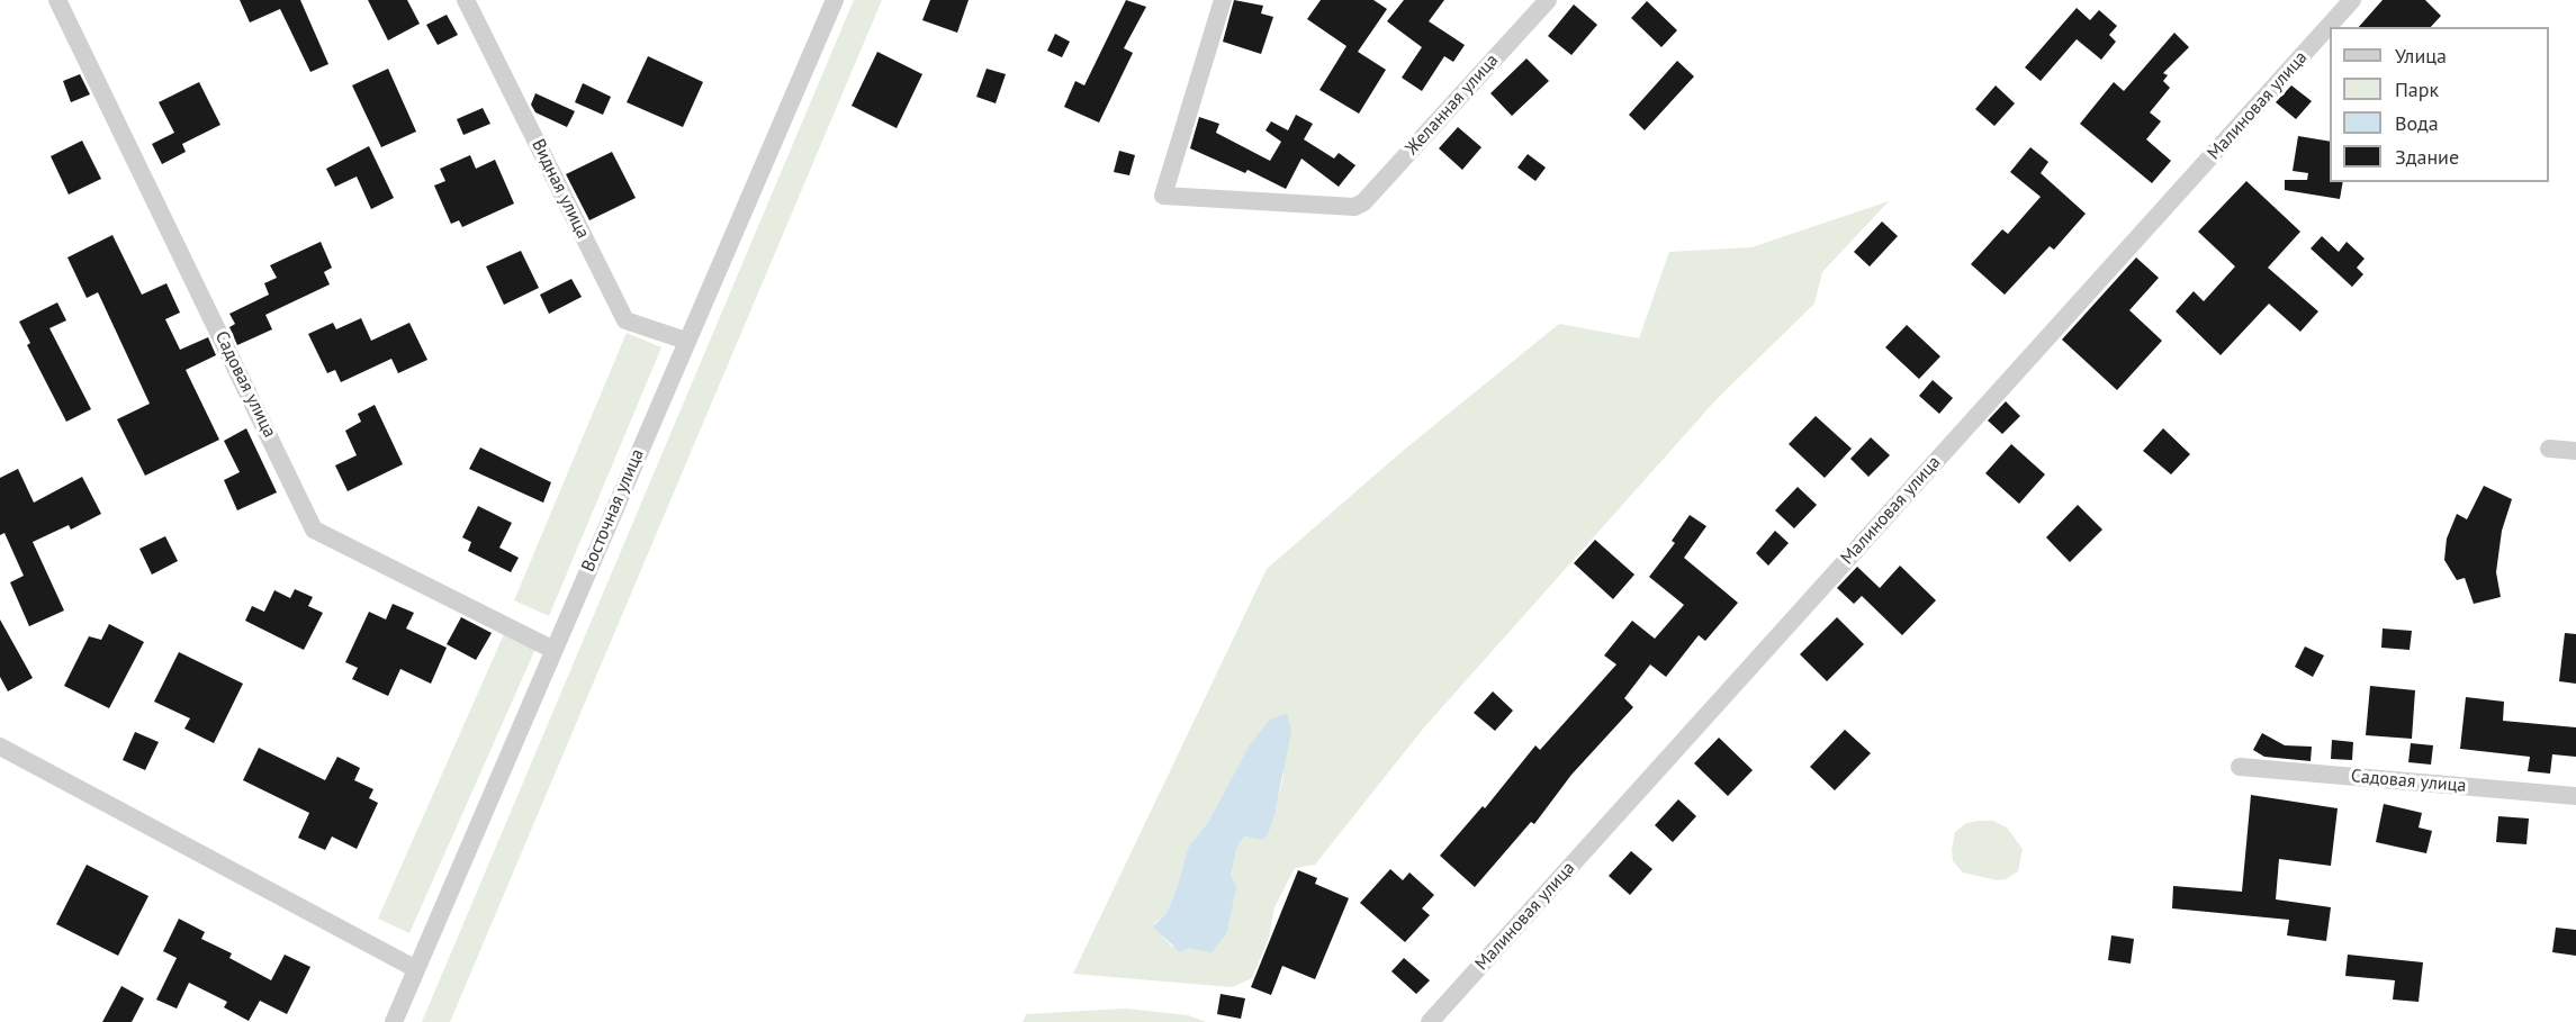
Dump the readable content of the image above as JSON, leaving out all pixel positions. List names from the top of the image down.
{
  "streets": {
    "street": [
      "Желанная улица",
      "Малиновая улица",
      "Видная улица",
      "Садовая улица",
      "Восточная улица"
    ]
  },
  "crossings": [
    ["Видная улица", "Восточная улица"],
    ["Садовая улица", "Восточная улица"]
  ],
  "legend": [
    "Улица",
    "Парк",
    "Вода",
    "Здание"
  ]
}
